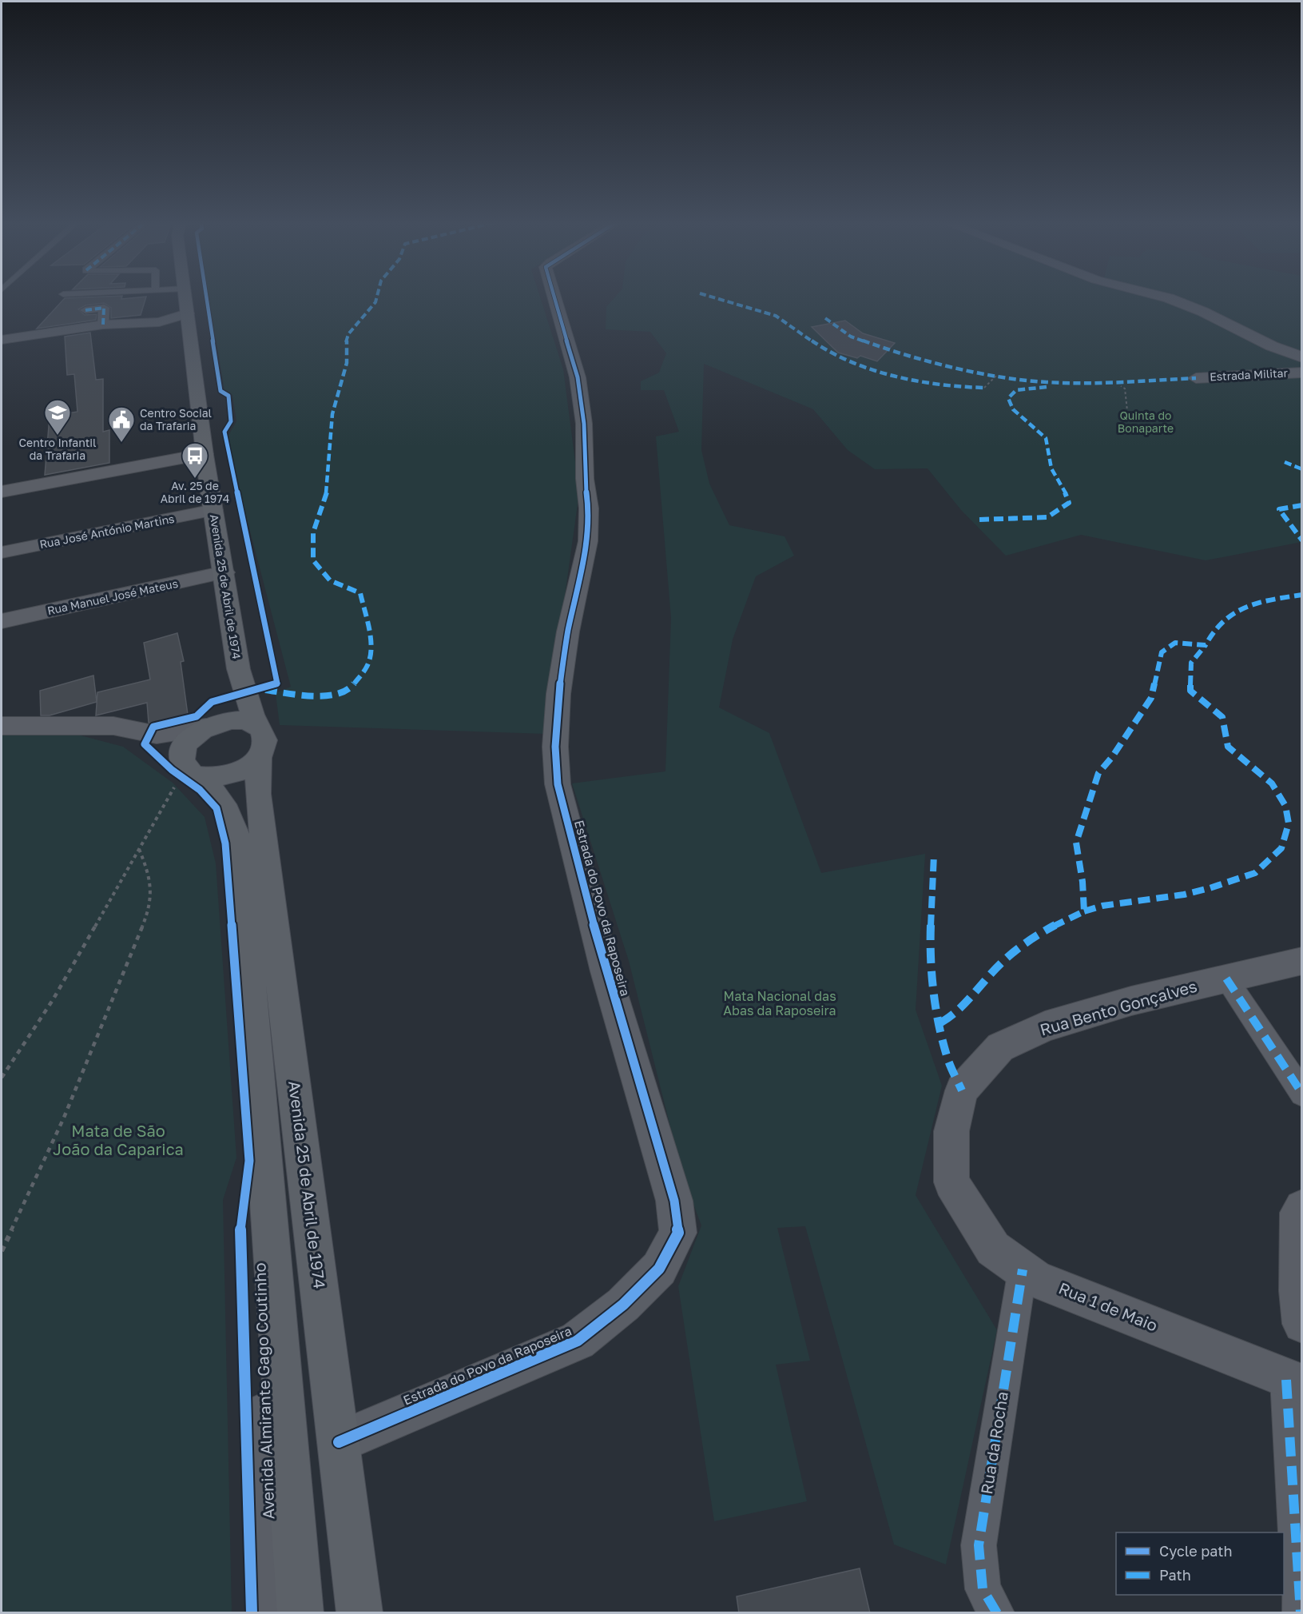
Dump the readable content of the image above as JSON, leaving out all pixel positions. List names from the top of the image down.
{
  "streets": {
    "main road": ["Avenida 25 de Abril de 1974"],
    "street": [
      "Estrada Militar",
      "Rua José António Martins",
      "Rua Manuel José Mateus",
      "Estrada do Povo da Raposeira",
      "Rua Bento Gonçalves",
      "Rua 1 de Maio",
      "Avenida Almirante Gago Coutinho",
      "Rua da Rocha"
    ]
  },
  "crossings": [
    ["Rua José António Martins", "Avenida 25 de Abril de 1974"],
    ["Avenida 25 de Abril de 1974", "Rua Manuel José Mateus"],
    ["Avenida 25 de Abril de 1974", "Estrada do Povo da Raposeira"],
    ["Rua Bento Gonçalves", "Rua 1 de Maio"],
    ["Rua 1 de Maio", "Rua da Rocha"]
  ],
  "parks": ["Quinta do Bonaparte", "Mata Nacional das Abas da Raposeira", "Mata de São João da Caparica"],
  "places": {
    "school or university": ["Centro Infantil da Trafaria"],
    "public building": ["Centro Social da Trafaria"],
    "bus stop": ["Av. 25 de Abril de 1974"]
  },
  "legend": ["Cycle path", "Path"]
}
